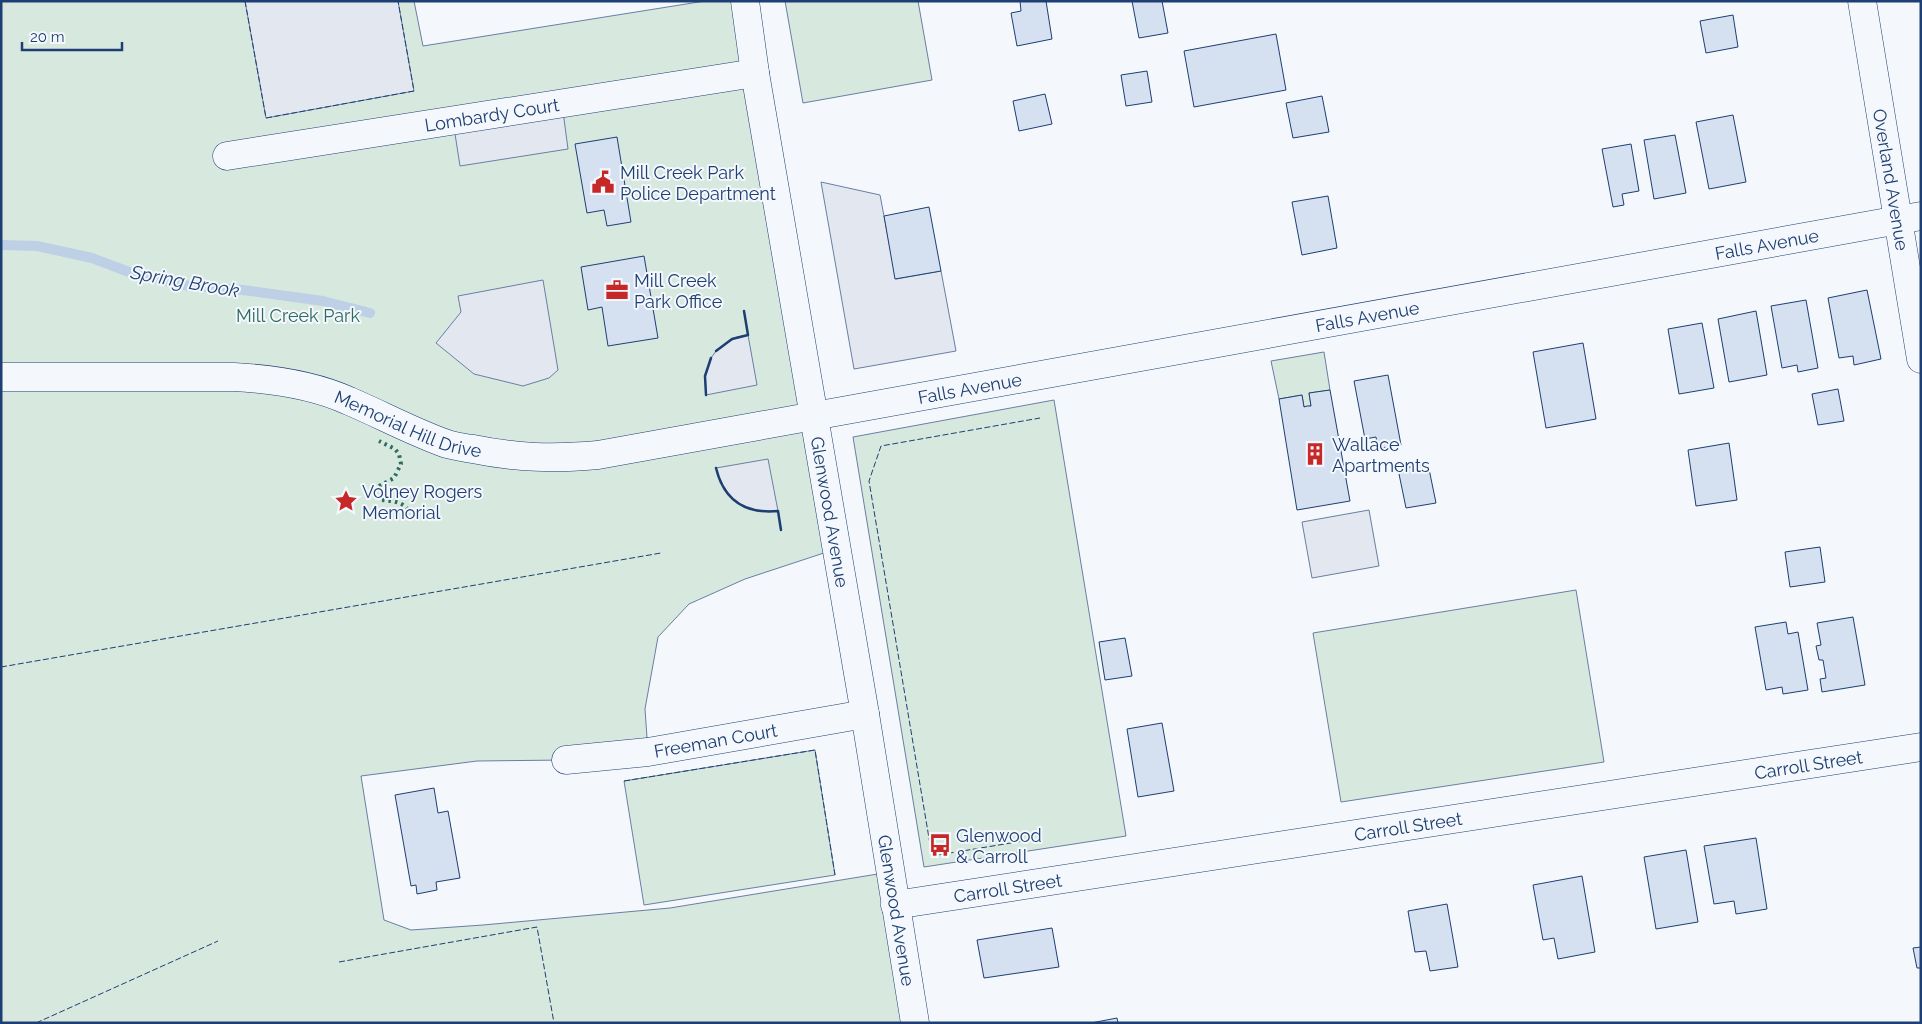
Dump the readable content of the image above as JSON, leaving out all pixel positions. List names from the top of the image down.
{
  "streets": {
    "street": [
      "Lombardy Court",
      "Overland Avenue",
      "Falls Avenue",
      "Memorial Hill Drive",
      "Glenwood Avenue",
      "Freeman Court",
      "Carroll Street"
    ]
  },
  "crossings": [
    ["Lombardy Court", "Glenwood Avenue"],
    ["Overland Avenue", "Falls Avenue"],
    ["Falls Avenue", "Memorial Hill Drive"],
    ["Falls Avenue", "Glenwood Avenue"],
    ["Memorial Hill Drive", "Glenwood Avenue"],
    ["Glenwood Avenue", "Freeman Court"],
    ["Glenwood Avenue", "Carroll Street"]
  ],
  "water": ["Spring Brook"],
  "parks": ["Mill Creek Park"],
  "places": {
    "public building": ["Mill Creek Park Police Department"],
    "office": ["Mill Creek Park Office"],
    "building": ["Wallace Apartments"],
    "place": ["Volney Rogers Memorial"],
    "bus stop": ["Glenwood & Carroll"]
  },
  "scale_bar": "20 m"
}
